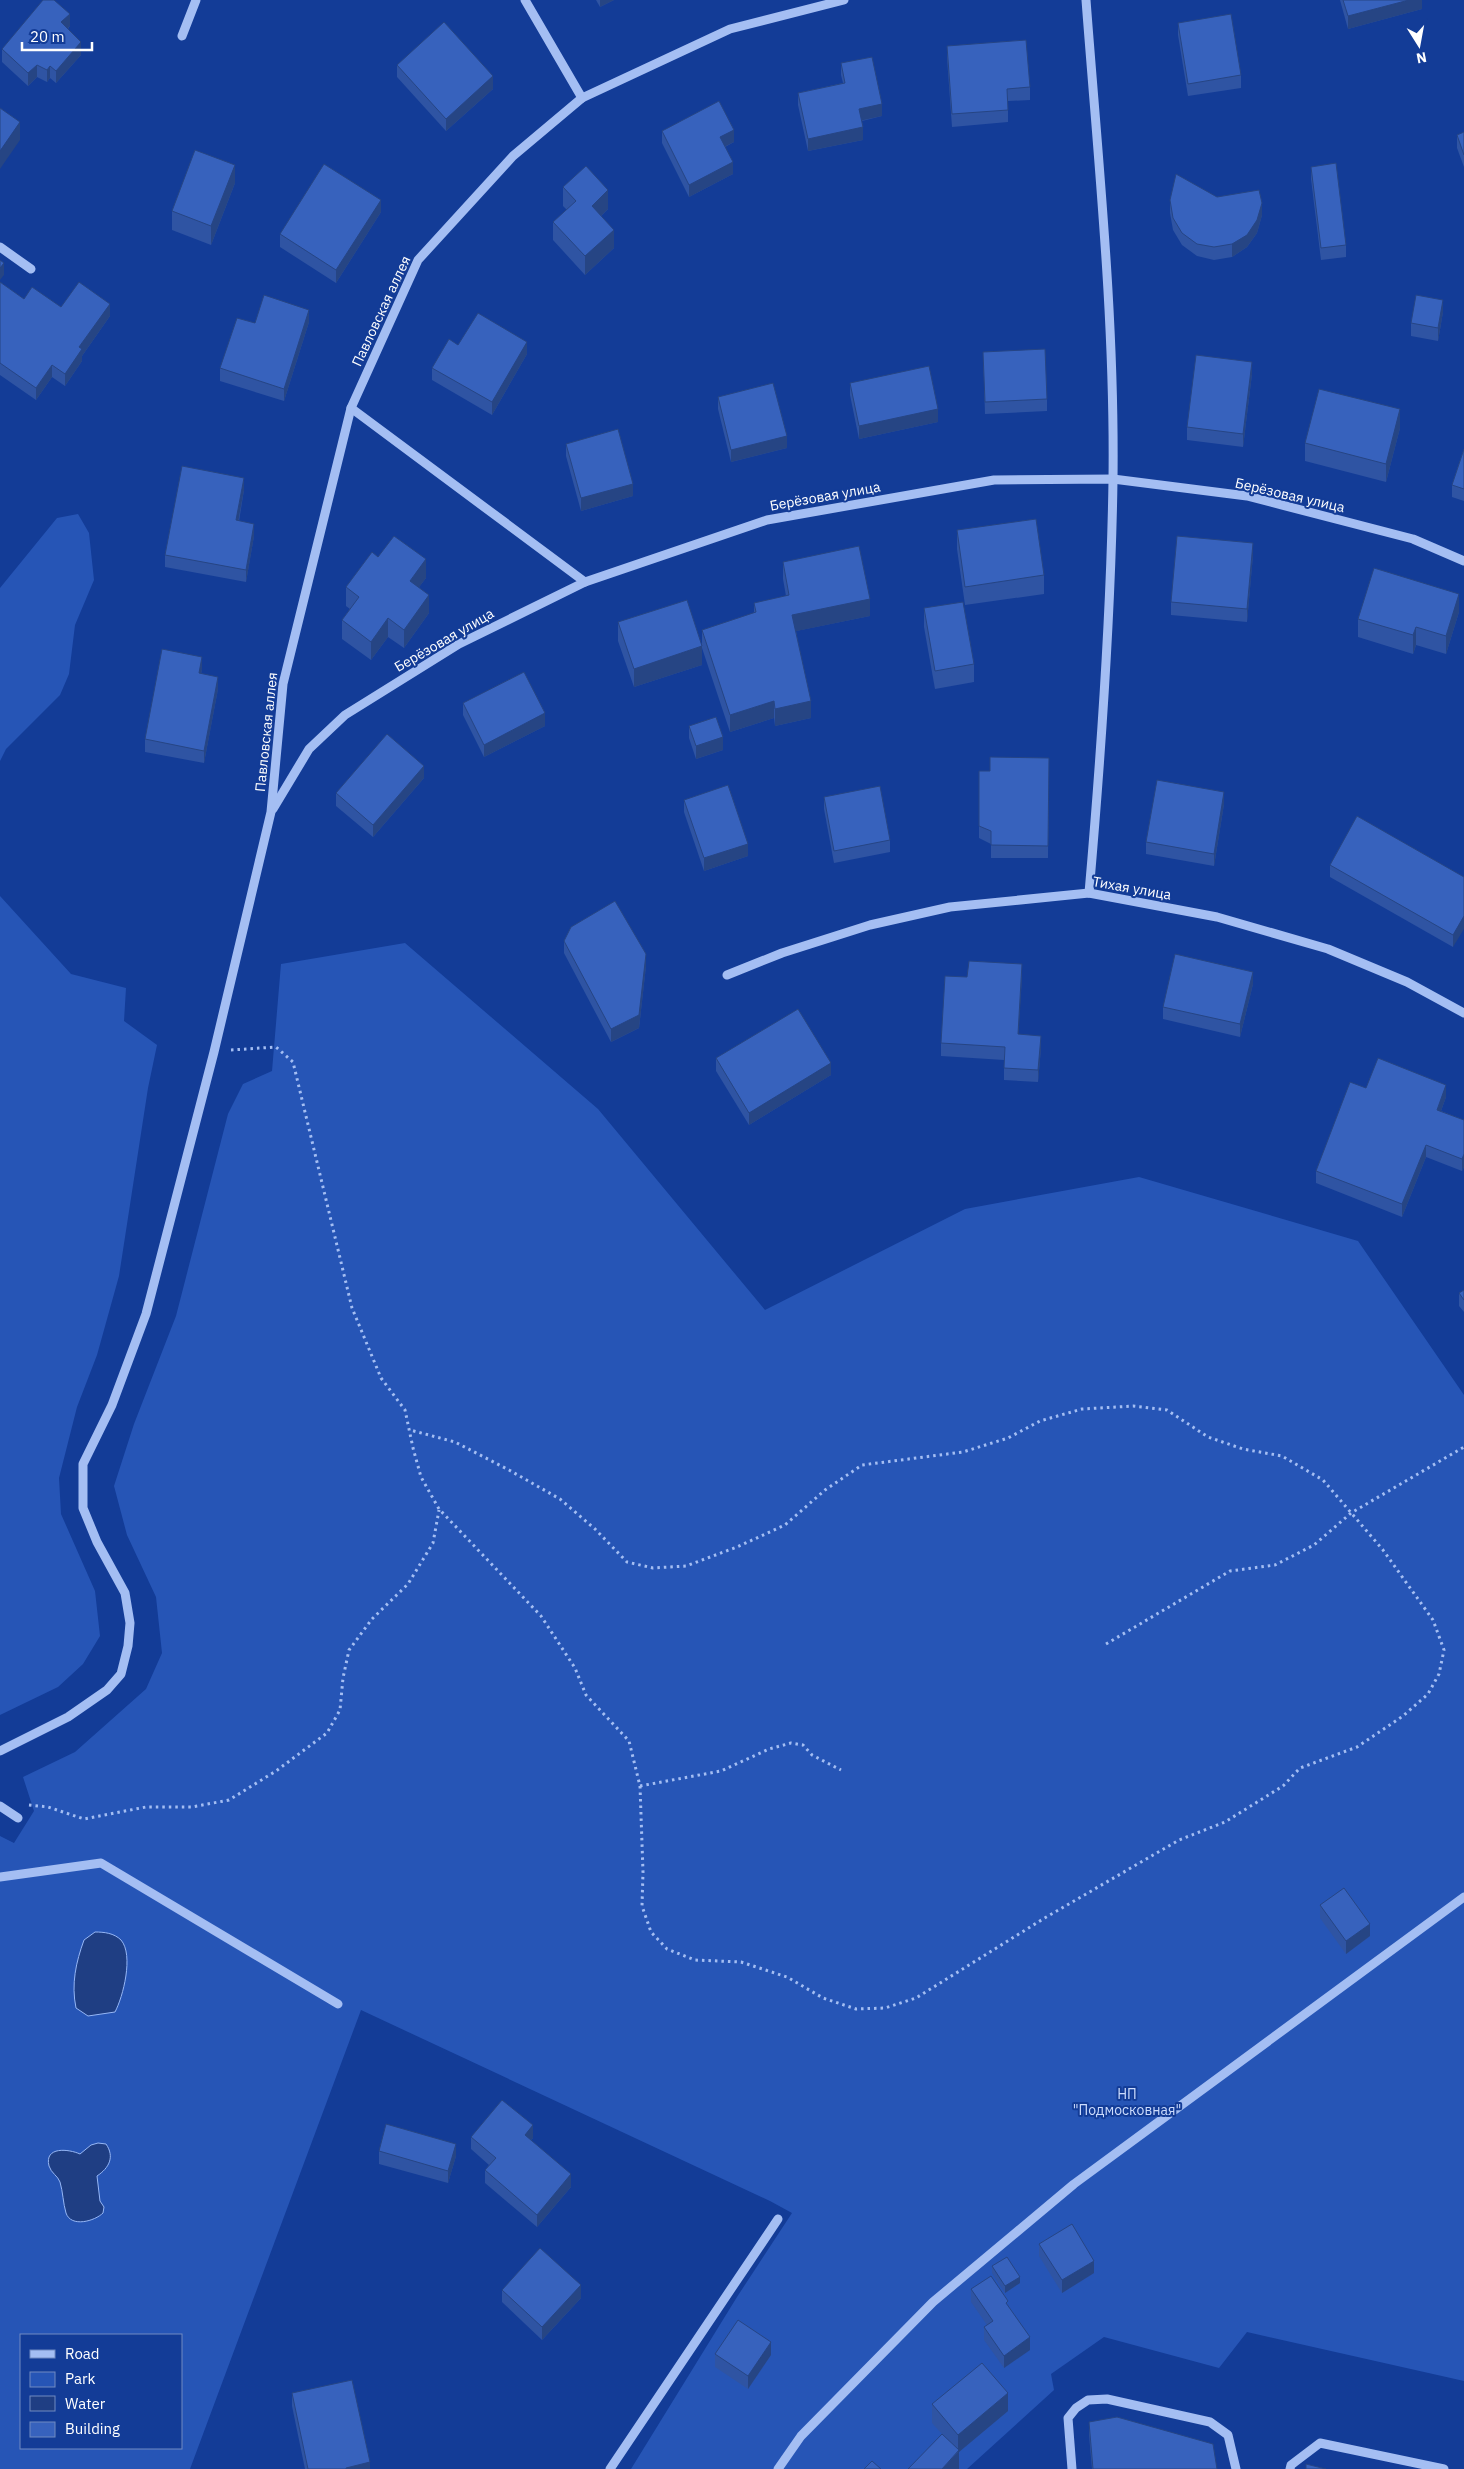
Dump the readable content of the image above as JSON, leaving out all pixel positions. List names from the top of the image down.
{
  "streets": {
    "street": ["Павловская аллея", "Берёзовая улица", "Тихая улица"]
  },
  "crossings": [
    ["Павловская аллея", "Берёзовая улица"]
  ],
  "parks": ["НП \"Подмосковная\""],
  "legend": [
    "Road",
    "Park",
    "Water",
    "Building"
  ],
  "scale_bar": "20 m",
  "north": "bottom"
}
